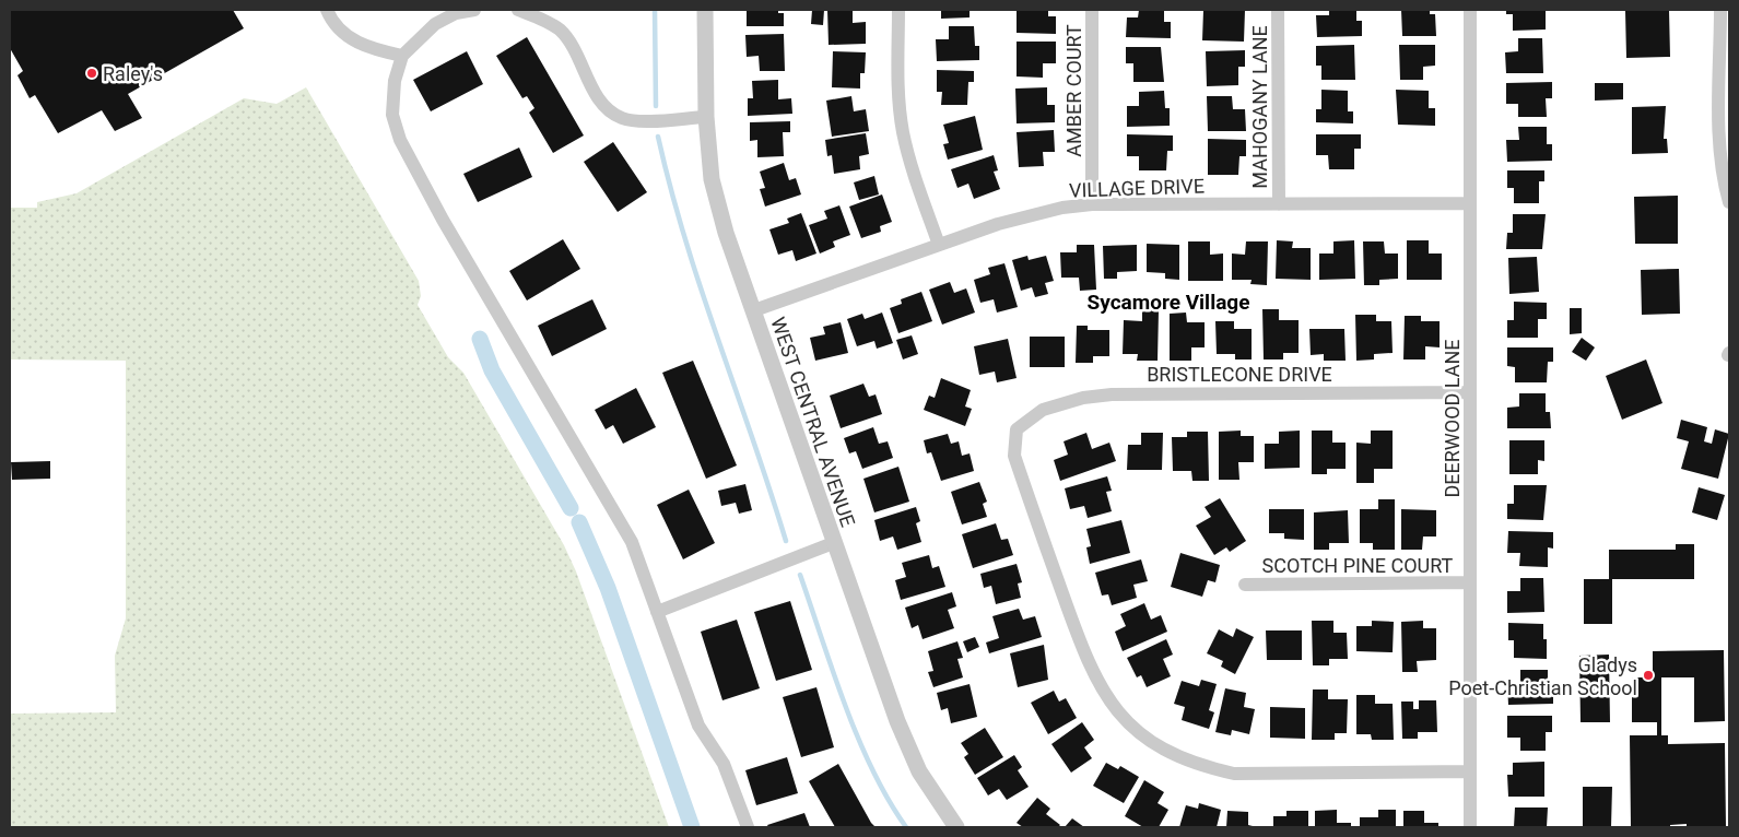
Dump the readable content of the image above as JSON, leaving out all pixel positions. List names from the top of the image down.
{
  "streets": {
    "street": [
      "AMBER COURT",
      "MAHOGANY LANE",
      "VILLAGE DRIVE",
      "BRISTLECONE DRIVE",
      "DEERWOOD LANE",
      "WEST CENTRAL AVENUE",
      "SCOTCH PINE COURT"
    ]
  },
  "crossings": [
    ["AMBER COURT", "VILLAGE DRIVE"],
    ["MAHOGANY LANE", "VILLAGE DRIVE"],
    ["VILLAGE DRIVE", "DEERWOOD LANE"],
    ["VILLAGE DRIVE", "WEST CENTRAL AVENUE"],
    ["BRISTLECONE DRIVE", "DEERWOOD LANE"],
    ["DEERWOOD LANE", "SCOTCH PINE COURT"]
  ],
  "districts": ["Sycamore Village"],
  "places": ["Raley's", "Gladys Poet-Christian School"]
}
